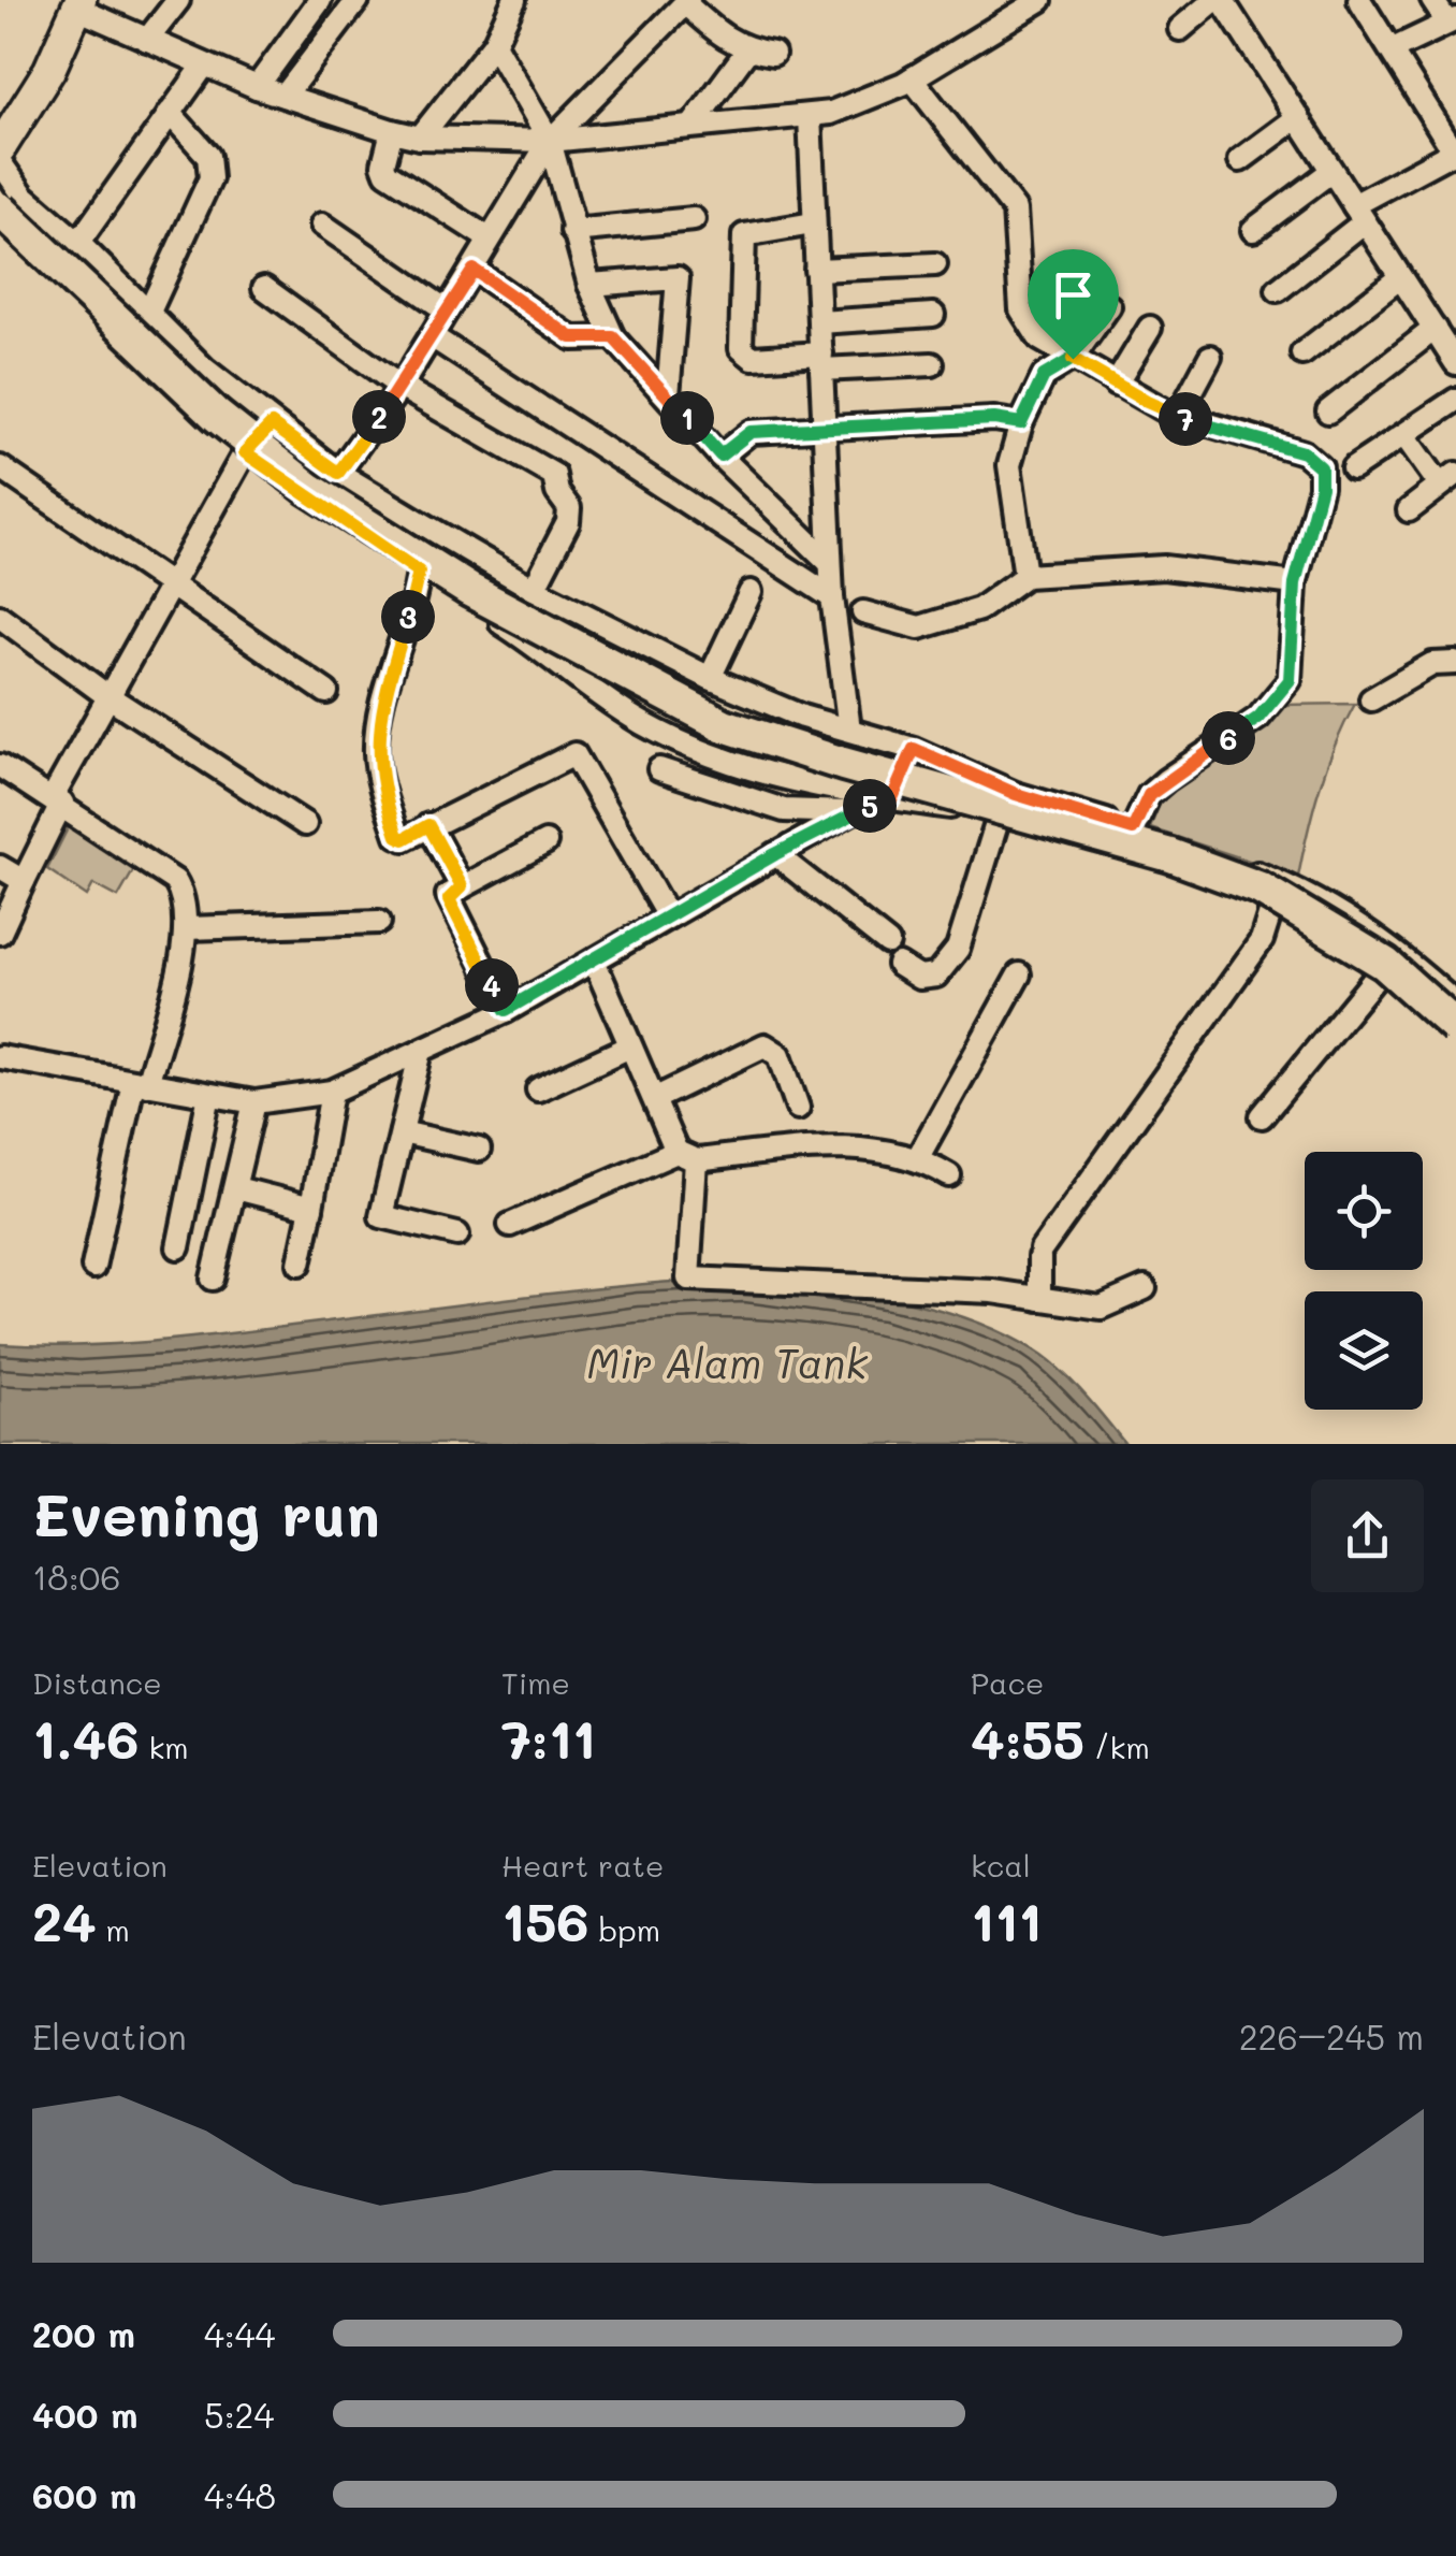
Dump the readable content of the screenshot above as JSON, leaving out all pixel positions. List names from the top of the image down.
{
  "water": ["Mir Alam Tank"],
  "page": {
    "pins": [
      "2",
      "1",
      "7",
      "3",
      "6",
      "5",
      "4"
    ],
    "heading": ["Evening run", "18:06"],
    "stats": [
      ["Distance", "1.46 km"],
      ["Time", "7:11"],
      ["Pace", "4:55 /km"],
      ["Elevation", "24 m"],
      ["Heart rate", "156 bpm"],
      ["kcal", "111"]
    ],
    "chart": ["Elevation", "226–245 m"],
    "list": [
      {
        "name": "200 m",
        "note": "4:44"
      },
      {
        "name": "400 m",
        "note": "5:24"
      },
      {
        "name": "600 m",
        "note": "4:48"
      }
    ]
  }
}
